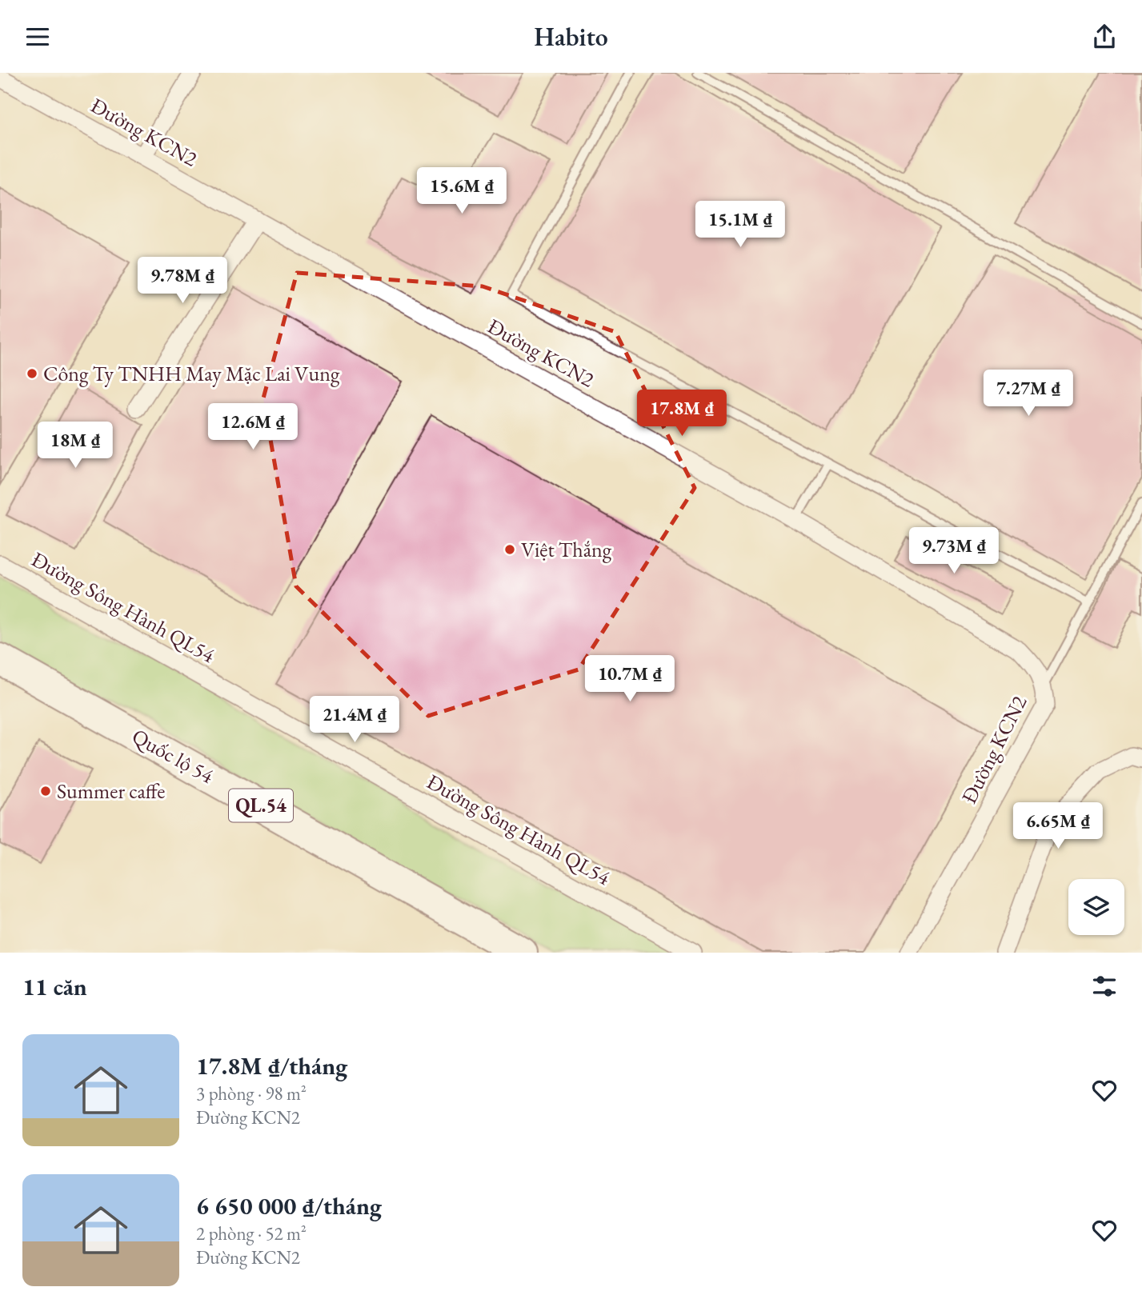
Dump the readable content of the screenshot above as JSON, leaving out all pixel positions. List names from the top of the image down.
{
  "streets": {
    "highway": ["Quốc lộ 54", "QL.54"],
    "street": ["Đường KCN2", "Đường Sông Hành QL54"]
  },
  "places": ["Công Ty TNHH May Mặc Lai Vung", "Việt Thắng", "Summer caffe"],
  "page": {
    "header": "Habito",
    "price": [
      "15.6M ₫",
      "15.1M ₫",
      "9.78M ₫",
      "7.27M ₫",
      "17.8M ₫",
      "12.6M ₫",
      "18M ₫",
      "9.73M ₫",
      "10.7M ₫",
      "21.4M ₫",
      "6.65M ₫"
    ],
    "heading": "11 căn",
    "list": [
      {
        "name": "17.8M ₫/tháng",
        "note": "3 phòng · 98 m² · Đường KCN2"
      },
      {
        "name": "6 650 000 ₫/tháng",
        "note": "2 phòng · 52 m² · Đường KCN2"
      }
    ]
  }
}
